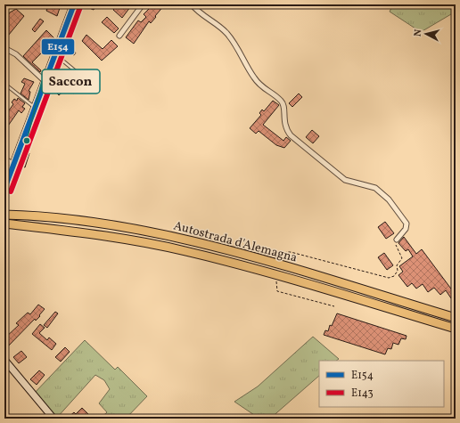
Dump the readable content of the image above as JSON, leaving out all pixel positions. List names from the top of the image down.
{
  "streets": {
    "highway": ["Autostrada d'Alemagna"]
  },
  "places": ["Saccon"],
  "lines": ["transit line E154", "transit line E143"],
  "legend": ["E154", "E143"],
  "north": "left"
}
